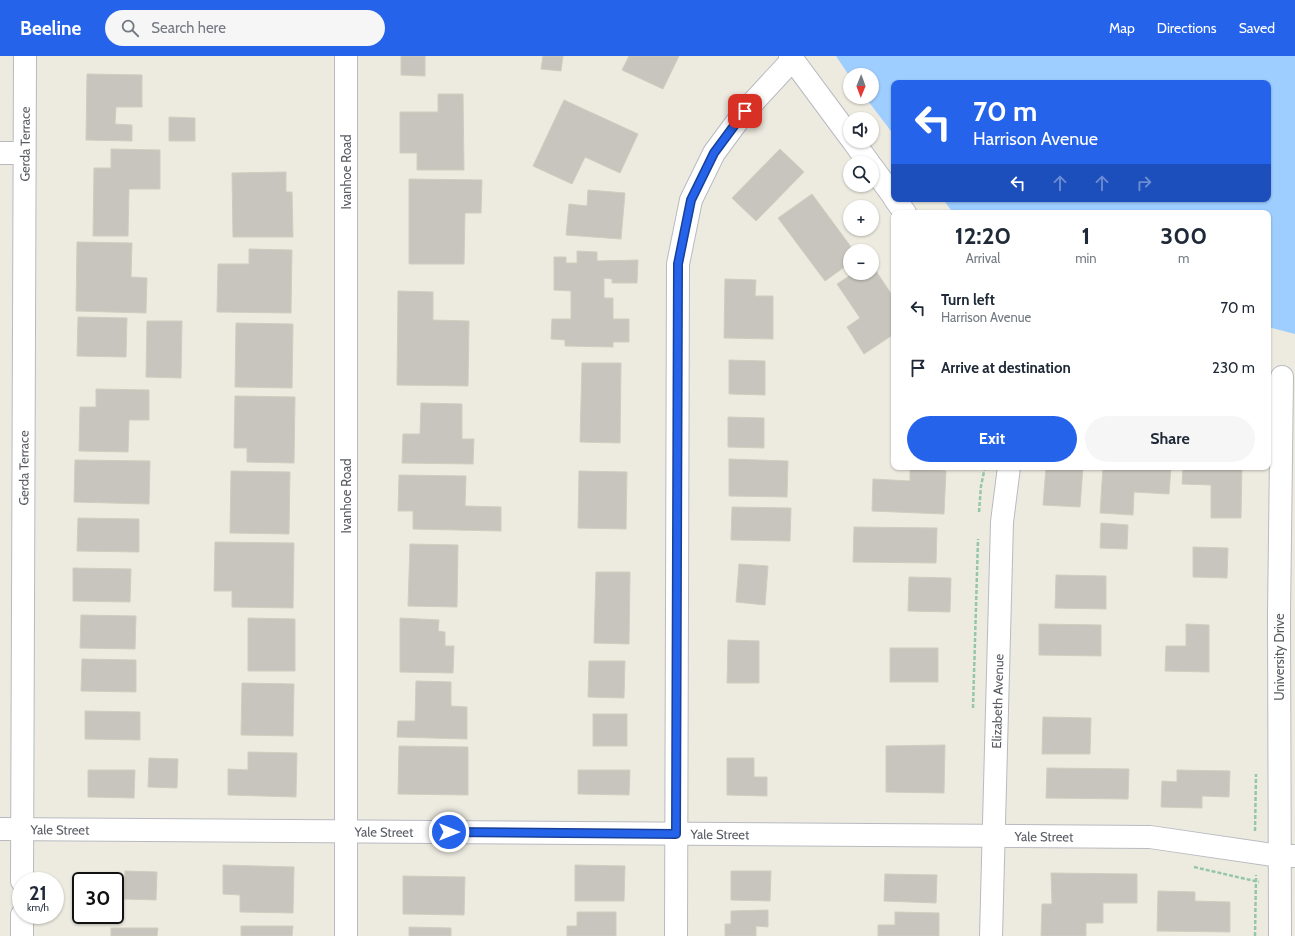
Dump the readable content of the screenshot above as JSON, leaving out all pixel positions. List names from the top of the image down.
{
  "streets": {
    "street": [
      "Gerda Terrace",
      "Ivanhoe Road",
      "University Drive",
      "Elizabeth Avenue",
      "Yale Street"
    ]
  },
  "crossings": [
    ["Gerda Terrace", "Yale Street"],
    ["Ivanhoe Road", "Yale Street"],
    ["University Drive", "Yale Street"],
    ["Elizabeth Avenue", "Yale Street"]
  ],
  "north": "bottom",
  "page": {
    "header": "Beeline",
    "search": "Search here",
    "nav": ["Map", "Directions", "Saved"],
    "map_buttons": ["+", "−"],
    "turn": ["70 m", "Harrison Avenue"],
    "eta": [
      "12:20",
      "Arrival",
      "1",
      "min",
      "300",
      "m"
    ],
    "list": [
      {
        "name": "Turn left",
        "note": "Harrison Avenue",
        "value": "70 m"
      },
      {
        "name": "Arrive at destination",
        "value": "230 m"
      }
    ],
    "buttons": ["Exit", "Share"],
    "speed": "21 km/h",
    "limit": "30"
  }
}
